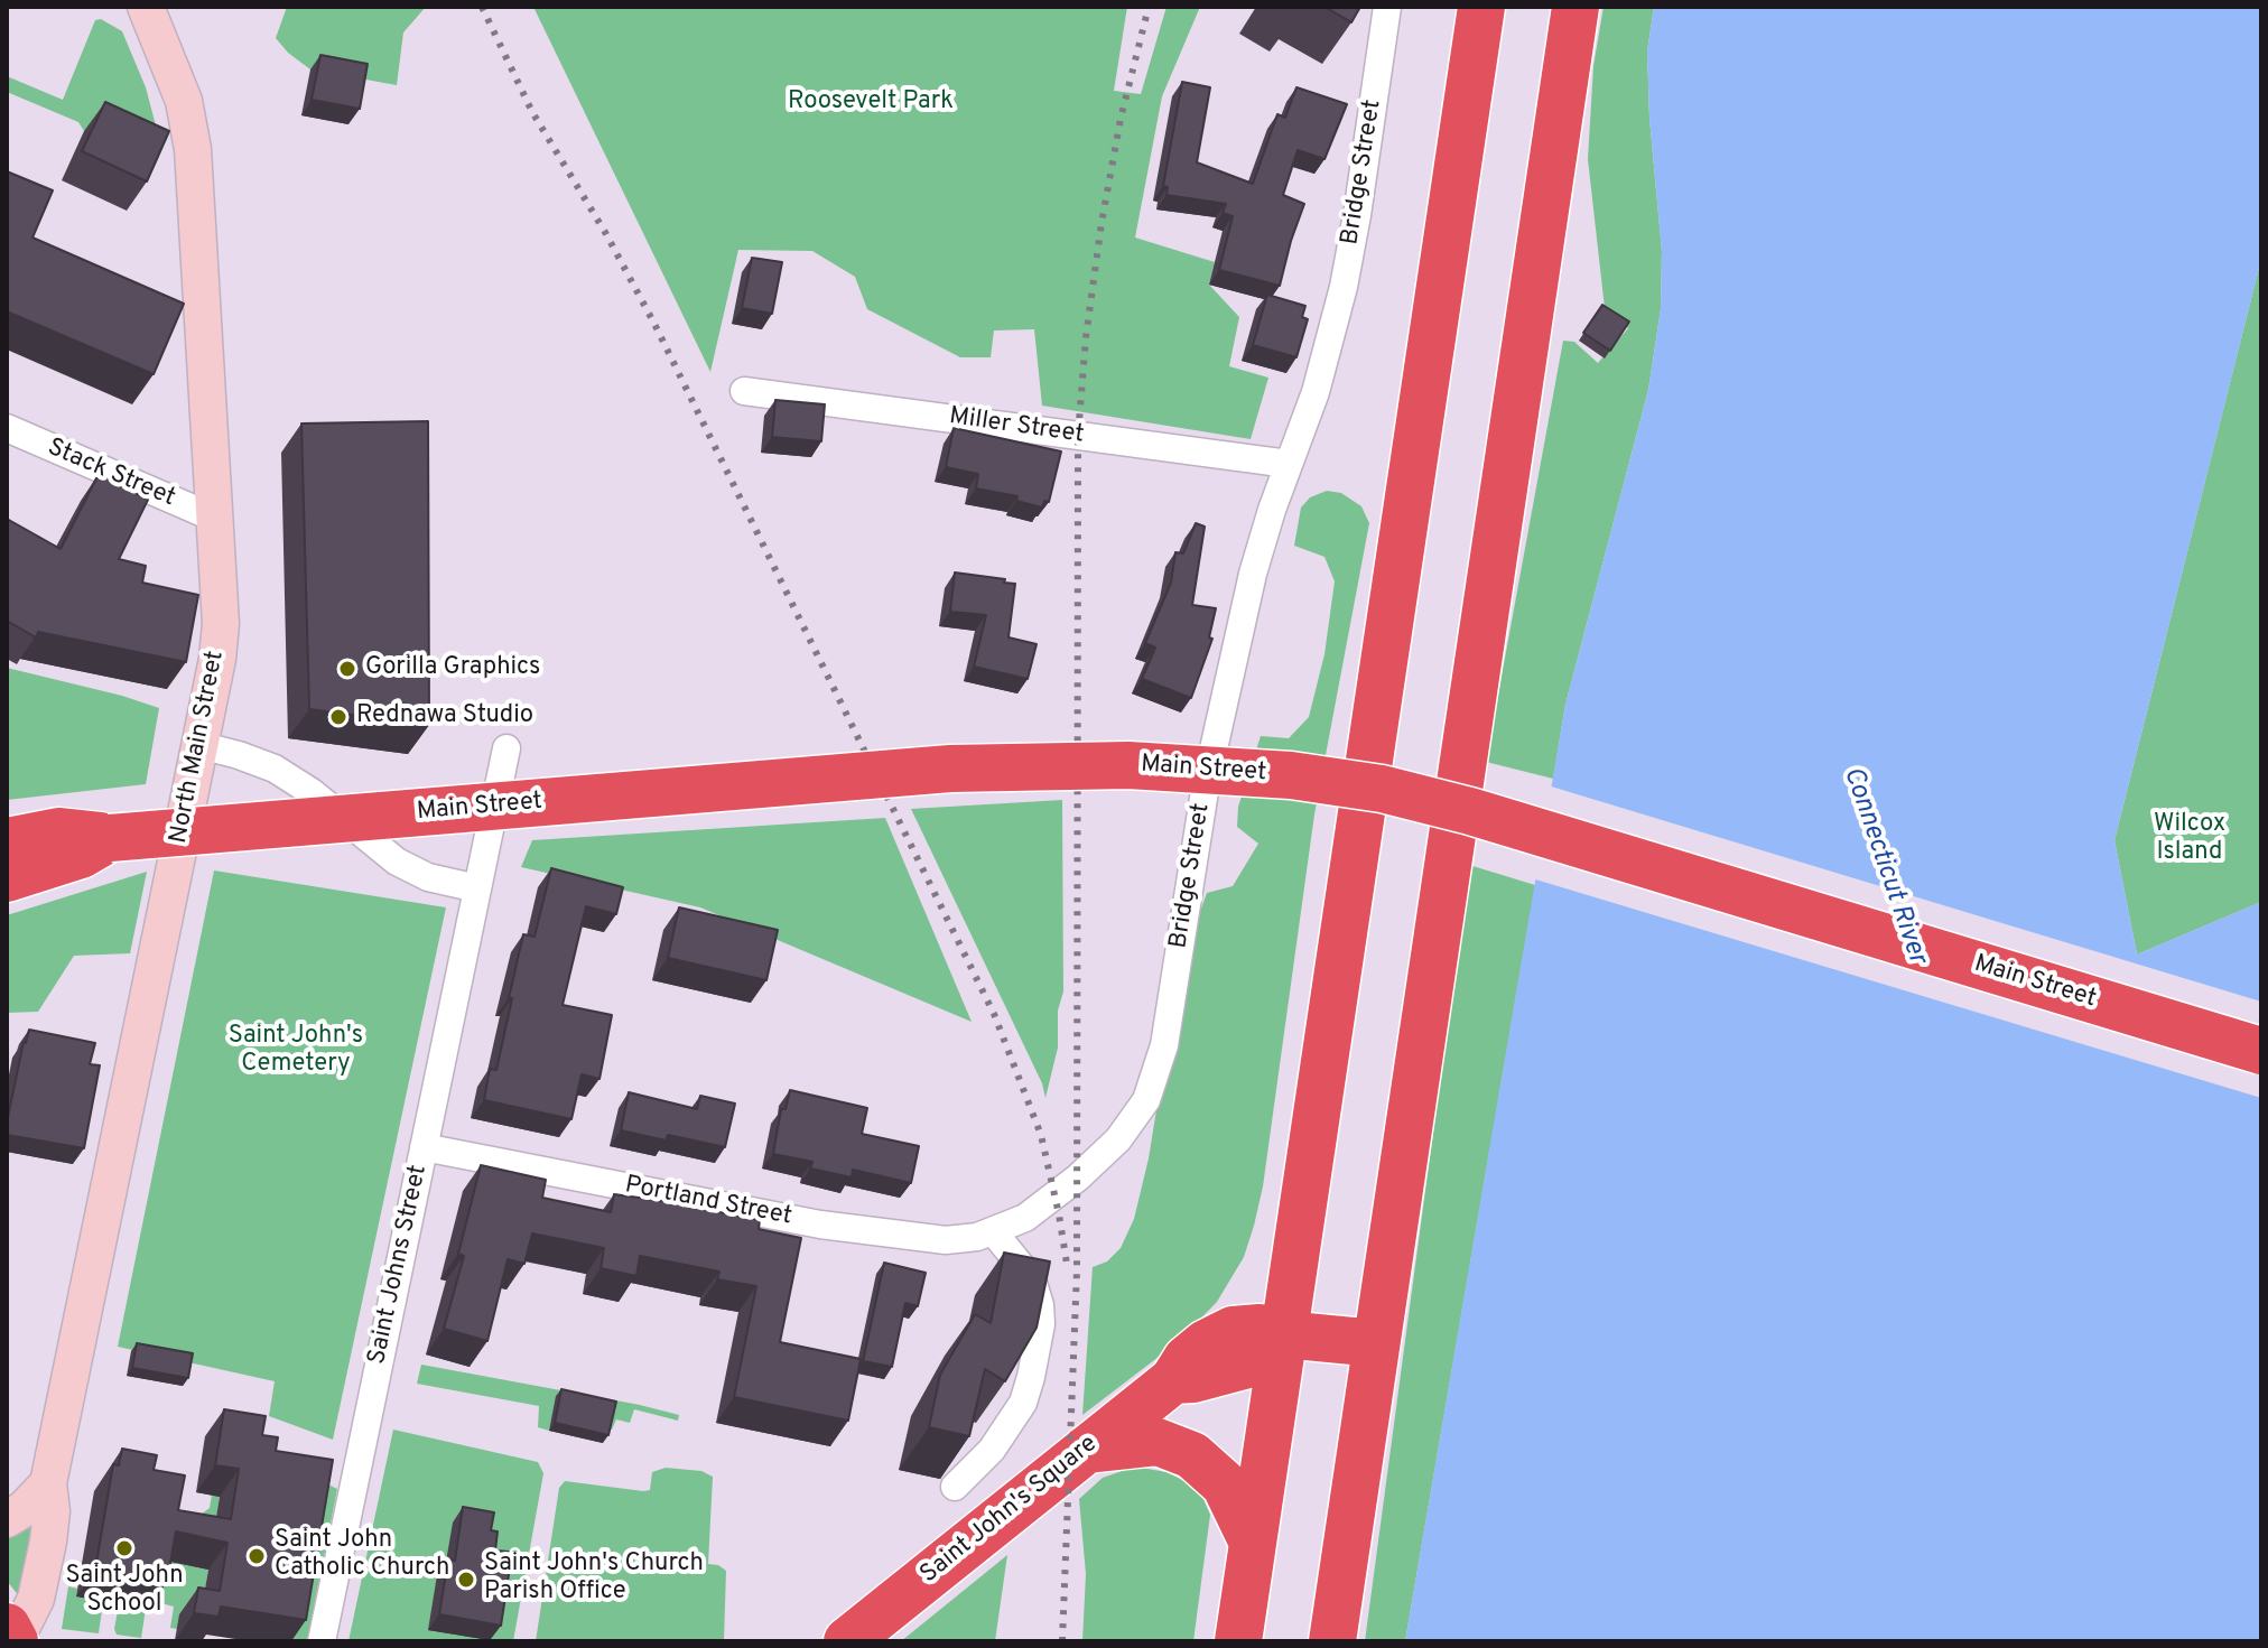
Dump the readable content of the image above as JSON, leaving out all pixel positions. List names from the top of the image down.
{
  "streets": {
    "highway": ["Main Street", "Saint John's Square"],
    "street": [
      "Bridge Street",
      "Miller Street",
      "Stack Street",
      "North Main Street",
      "Portland Street",
      "Saint Johns Street"
    ]
  },
  "crossings": [
    ["Bridge Street", "Miller Street"],
    ["Bridge Street", "Portland Street"],
    ["Stack Street", "North Main Street"],
    ["Portland Street", "Saint Johns Street"]
  ],
  "water": ["Connecticut River"],
  "parks": ["Roosevelt Park", "Wilcox Island", "Saint John's Cemetery"],
  "places": [
    "Gorilla Graphics",
    "Rednawa Studio",
    "Saint John School",
    "Saint John Catholic Church",
    "Saint John's Church Parish Office"
  ]
}
